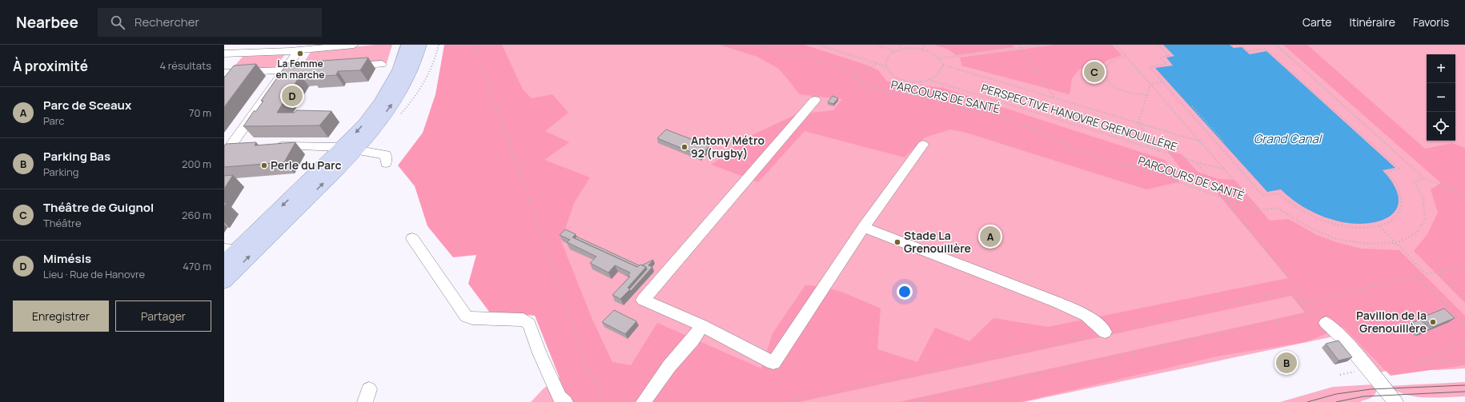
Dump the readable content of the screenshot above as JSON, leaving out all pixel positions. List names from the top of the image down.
{
  "streets": {
    "path": ["PARCOURS DE SANTÉ", "PERSPECTIVE HANOVRE GRENOUILLÈRE"]
  },
  "water": ["Grand Canal"],
  "places": [
    "La Femme en marche",
    "Antony Métro 92 (rugby)",
    "Perle du Parc",
    "Stade La Grenouillère",
    "Pavillon de la Grenouillère"
  ],
  "page": {
    "header": "Nearbee",
    "search": "Rechercher",
    "nav": ["Carte", "Itinéraire", "Favoris"],
    "heading": ["À proximité", "4 résultats"],
    "map_buttons": ["+", "−"],
    "pins": [
      "C",
      "D",
      "A",
      "B"
    ],
    "list": [
      {
        "mark": "A",
        "name": "Parc de Sceaux",
        "note": "Parc",
        "value": "70 m"
      },
      {
        "mark": "B",
        "name": "Parking Bas",
        "note": "Parking",
        "value": "200 m"
      },
      {
        "mark": "C",
        "name": "Théâtre de Guignol",
        "note": "Théâtre",
        "value": "260 m"
      },
      {
        "mark": "D",
        "name": "Mimésis",
        "note": "Lieu · Rue de Hanovre",
        "value": "470 m"
      }
    ],
    "buttons": ["Enregistrer", "Partager"]
  }
}
